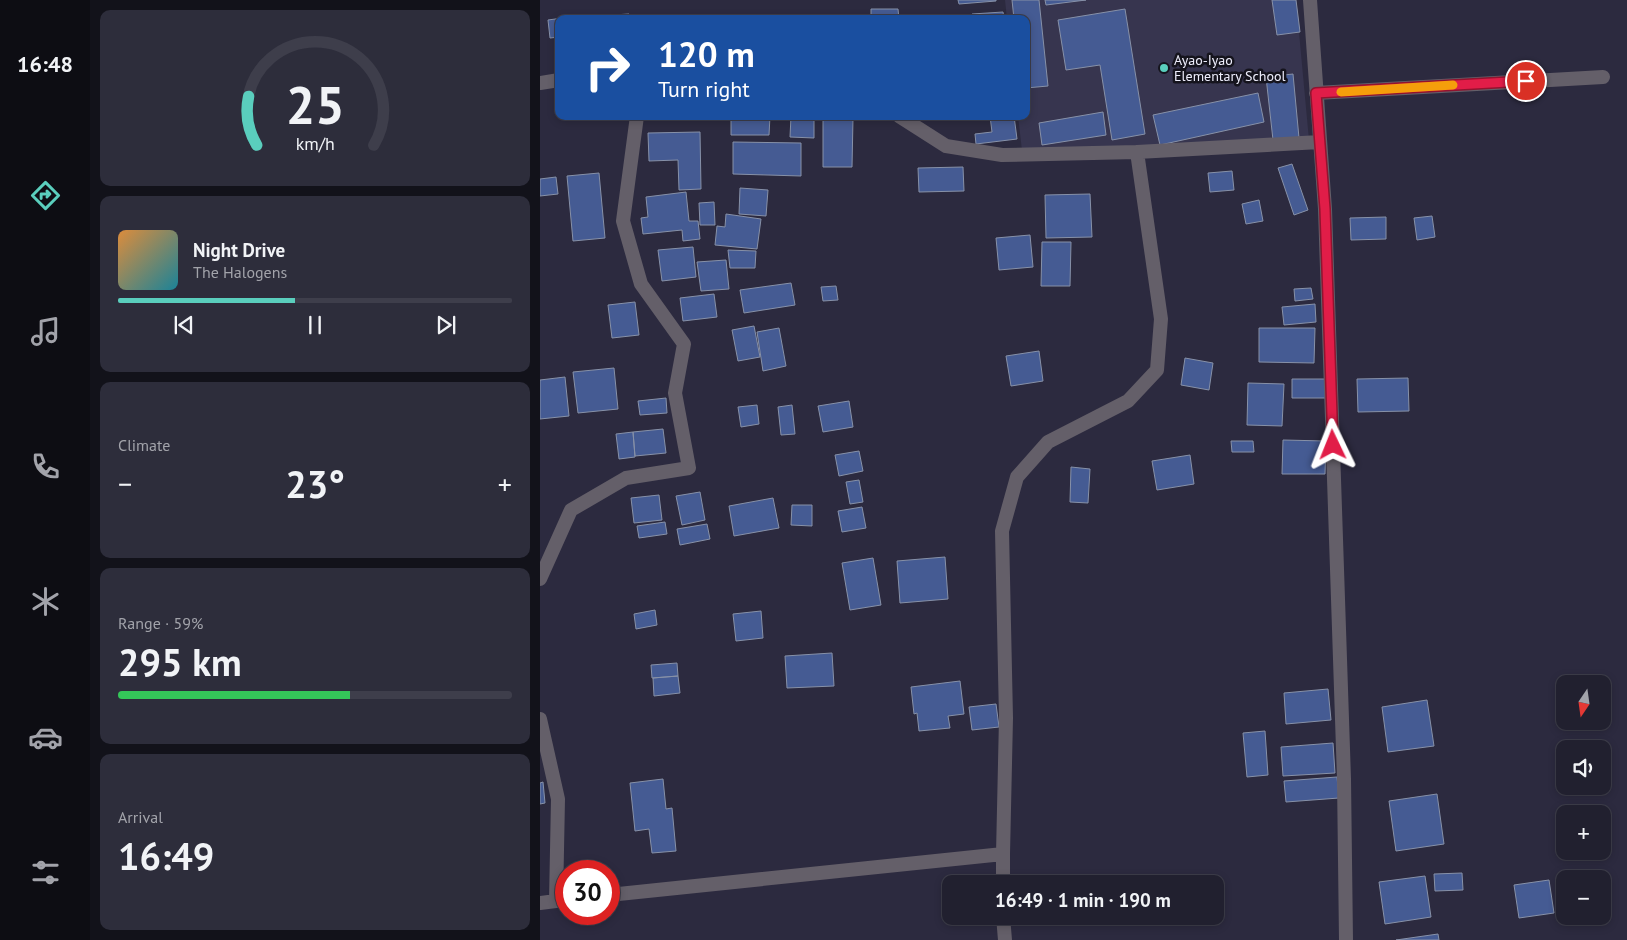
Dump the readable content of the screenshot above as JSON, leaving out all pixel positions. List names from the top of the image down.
{
  "places": ["Ayao-Iyao Elementary School"],
  "north": "bottom",
  "page": {
    "tabs": "16:48",
    "turn": ["120 m", "Turn right"],
    "song": ["Night Drive", "The Halogens"],
    "tile": [
      "Climate",
      ["Range · 59%", "295 km"],
      ["Arrival", "16:49"]
    ],
    "heat": ["−", "23°", "+"],
    "map_buttons": ["+", "−"],
    "limit": "30",
    "trip": "16:49 · 1 min · 190 m",
    "gauge": ["25", "km/h"]
  }
}
